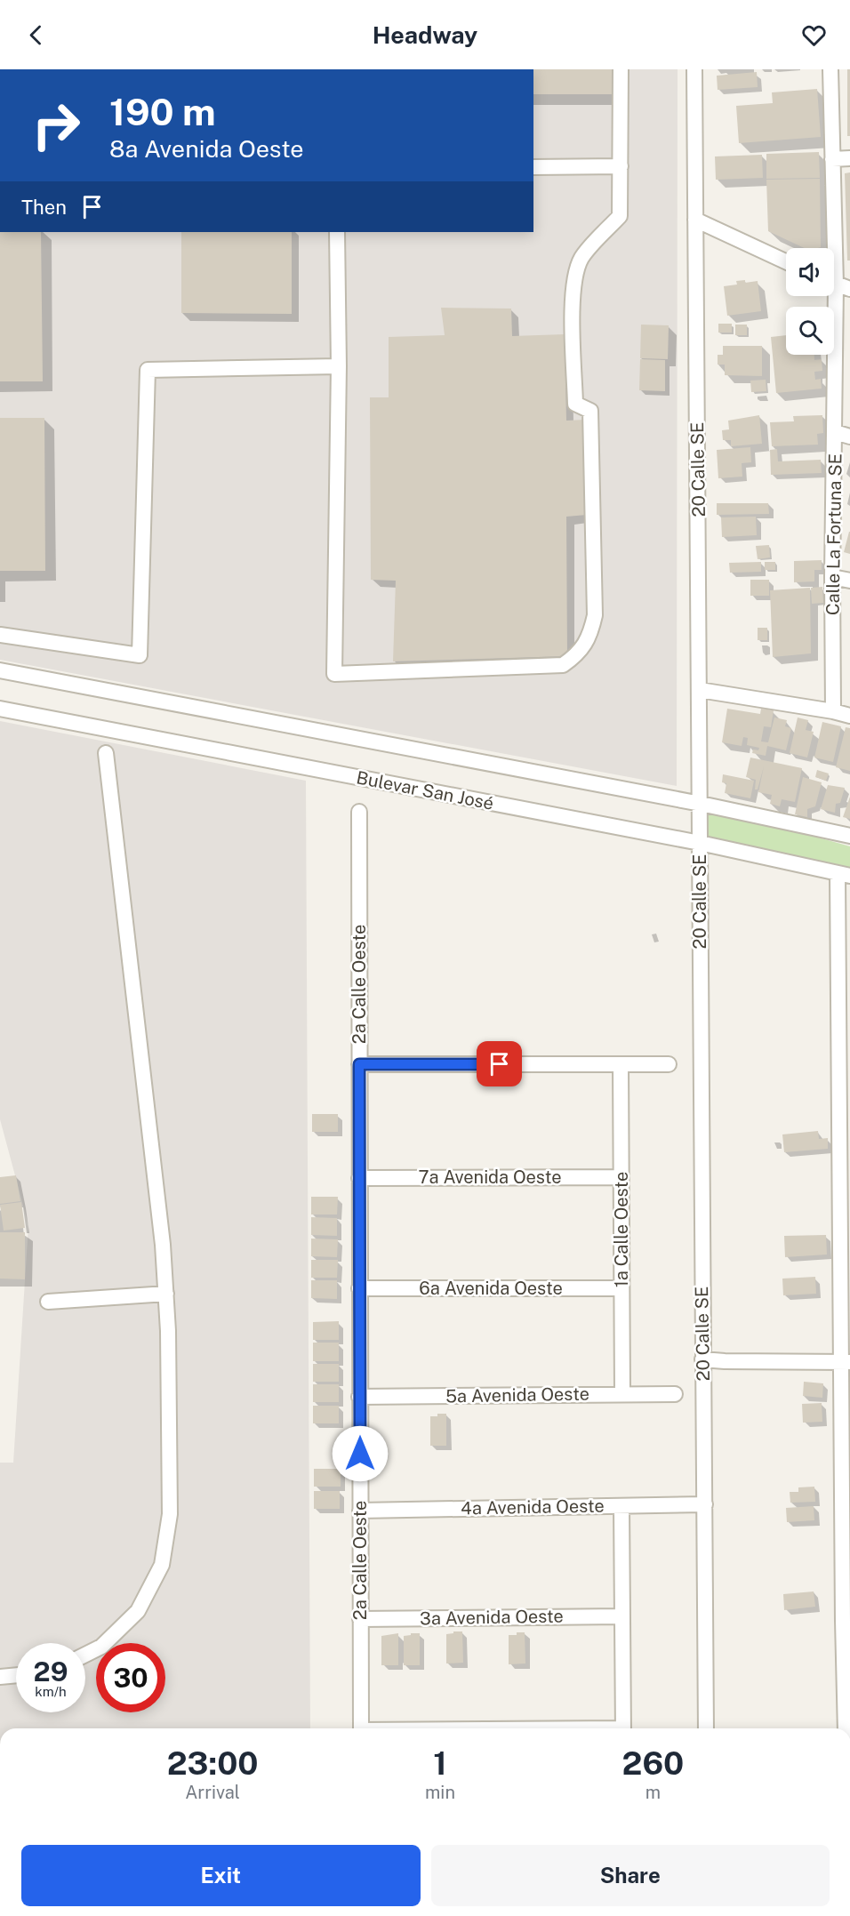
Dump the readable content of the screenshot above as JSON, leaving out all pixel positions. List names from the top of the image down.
{
  "streets": {
    "street": [
      "20 Calle SE",
      "Calle La Fortuna SE",
      "Bulevar San José",
      "2a Calle Oeste",
      "7a Avenida Oeste",
      "1a Calle Oeste",
      "6a Avenida Oeste",
      "5a Avenida Oeste",
      "4a Avenida Oeste",
      "3a Avenida Oeste"
    ]
  },
  "crossings": [
    ["20 Calle SE", "Bulevar San José"],
    ["20 Calle SE", "4a Avenida Oeste"],
    ["2a Calle Oeste", "7a Avenida Oeste"],
    ["2a Calle Oeste", "6a Avenida Oeste"],
    ["2a Calle Oeste", "5a Avenida Oeste"],
    ["2a Calle Oeste", "4a Avenida Oeste"],
    ["2a Calle Oeste", "3a Avenida Oeste"],
    ["7a Avenida Oeste", "1a Calle Oeste"],
    ["1a Calle Oeste", "6a Avenida Oeste"],
    ["1a Calle Oeste", "5a Avenida Oeste"]
  ],
  "page": {
    "header": "Headway",
    "turn": ["190 m", "8a Avenida Oeste"],
    "then": "Then",
    "speed": "29 km/h",
    "limit": "30",
    "eta": [
      "23:00",
      "Arrival",
      "1",
      "min",
      "260",
      "m"
    ],
    "buttons": ["Exit", "Share"]
  }
}
